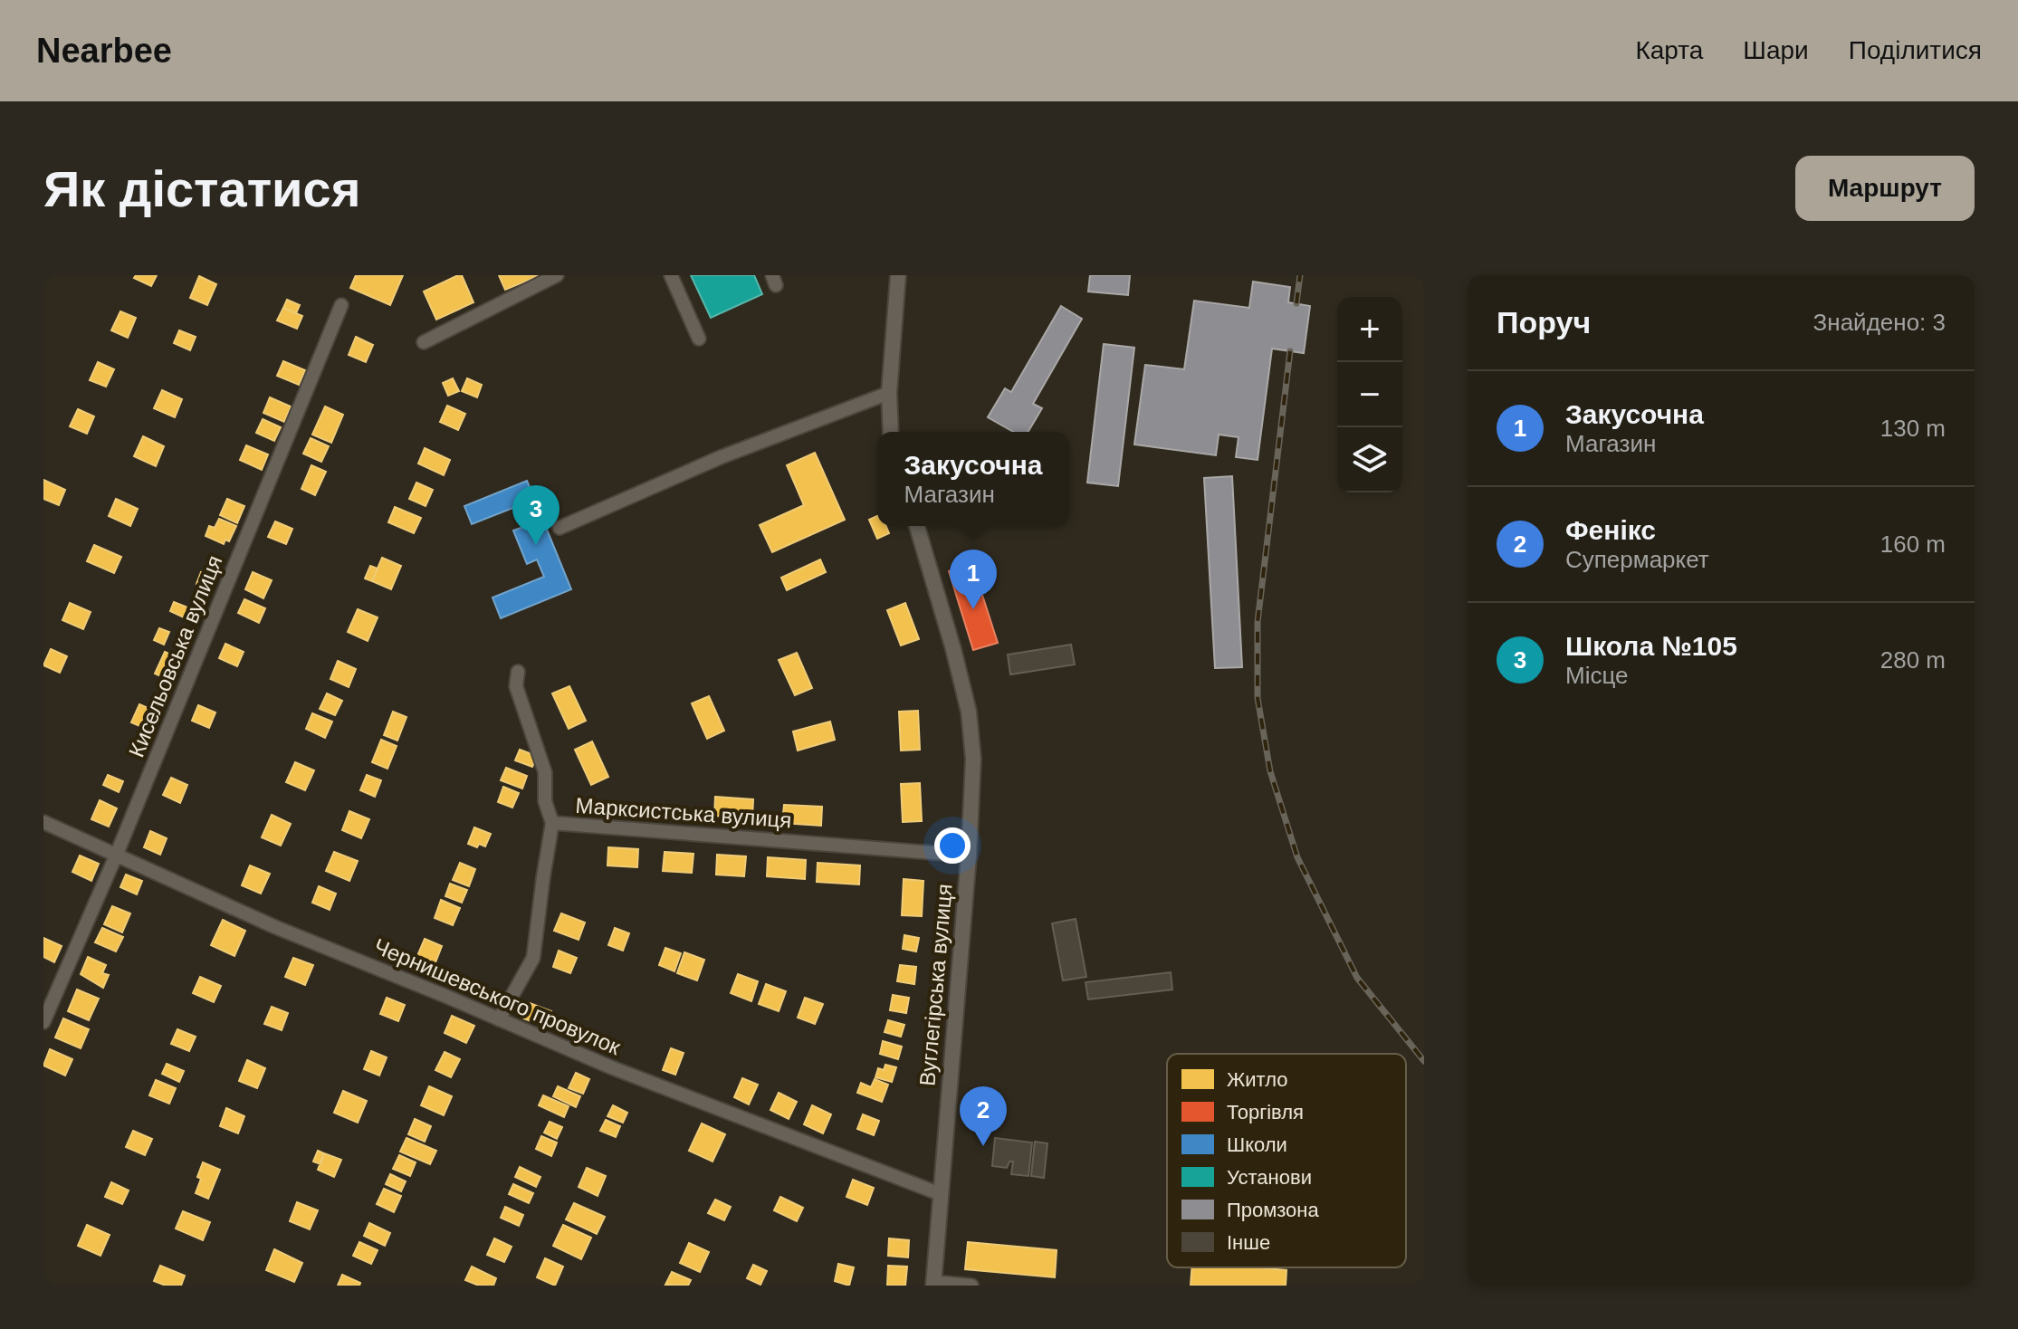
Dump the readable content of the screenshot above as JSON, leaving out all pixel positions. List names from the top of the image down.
{
  "streets": {
    "street": [
      "Кисельовська вулиця",
      "Марксистська вулиця",
      "Вуглегірська вулиця",
      "Чернишевського провулок"
    ]
  },
  "crossings": [
    ["Кисельовська вулиця", "Чернишевського провулок"],
    ["Марксистська вулиця", "Вуглегірська вулиця"],
    ["Вуглегірська вулиця", "Чернишевського провулок"]
  ],
  "legend": [
    "Житло",
    "Торгівля",
    "Школи",
    "Установи",
    "Промзона",
    "Інше"
  ],
  "page": {
    "header": "Nearbee",
    "nav": ["Карта", "Шари", "Поділитися"],
    "buttons": "Маршрут",
    "title": "Як дістатися",
    "heading": ["Поруч", "Знайдено: 3"],
    "map_buttons": ["+", "−"],
    "list": [
      {
        "mark": "1",
        "name": "Закусочна",
        "note": "Магазин",
        "value": "130 m"
      },
      {
        "mark": "2",
        "name": "Фенікс",
        "note": "Супермаркет",
        "value": "160 m"
      },
      {
        "mark": "3",
        "name": "Школа №105",
        "note": "Місце",
        "value": "280 m"
      }
    ],
    "popup": ["Закусочна", "Магазин"],
    "pins": ["3", "1", "2"]
  }
}
